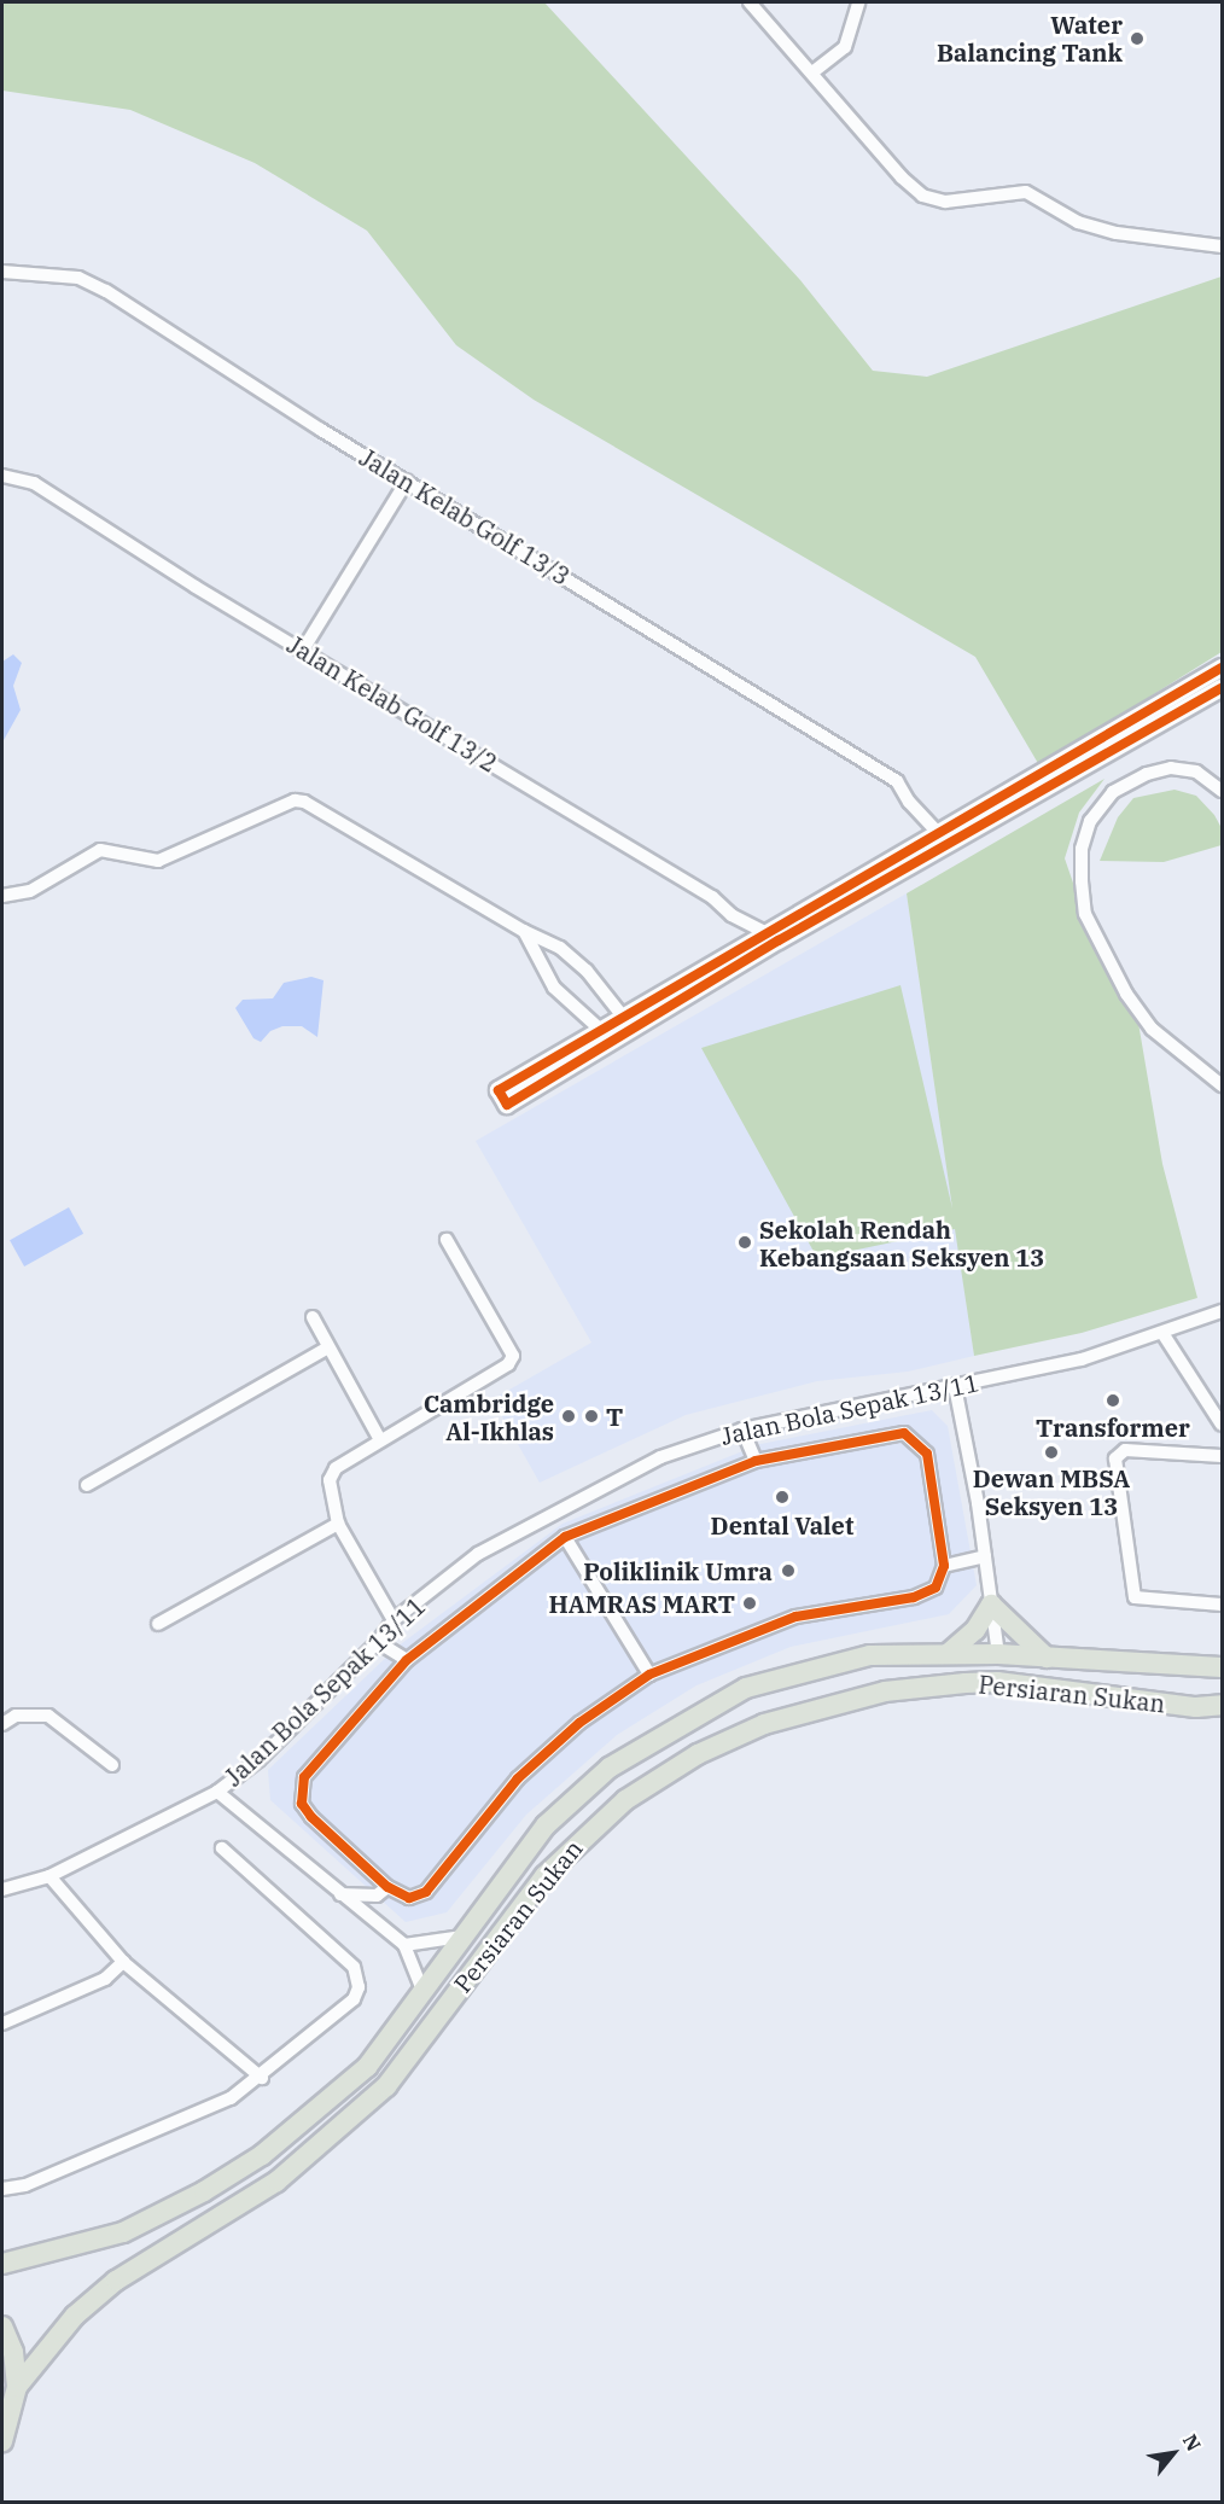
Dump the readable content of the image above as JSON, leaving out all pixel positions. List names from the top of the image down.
{
  "streets": {
    "main road": ["Persiaran Sukan"],
    "street": ["Jalan Kelab Golf 13/3", "Jalan Kelab Golf 13/2", "Jalan Bola Sepak 13/11"]
  },
  "places": [
    "Water Balancing Tank",
    "Sekolah Rendah Kebangsaan Seksyen 13",
    "Transformer",
    "Cambridge Al-Ikhlas",
    "T",
    "Dewan MBSA Seksyen 13",
    "Dental Valet",
    "Poliklinik Umra",
    "HAMRAS MART"
  ],
  "north": "top right"
}
